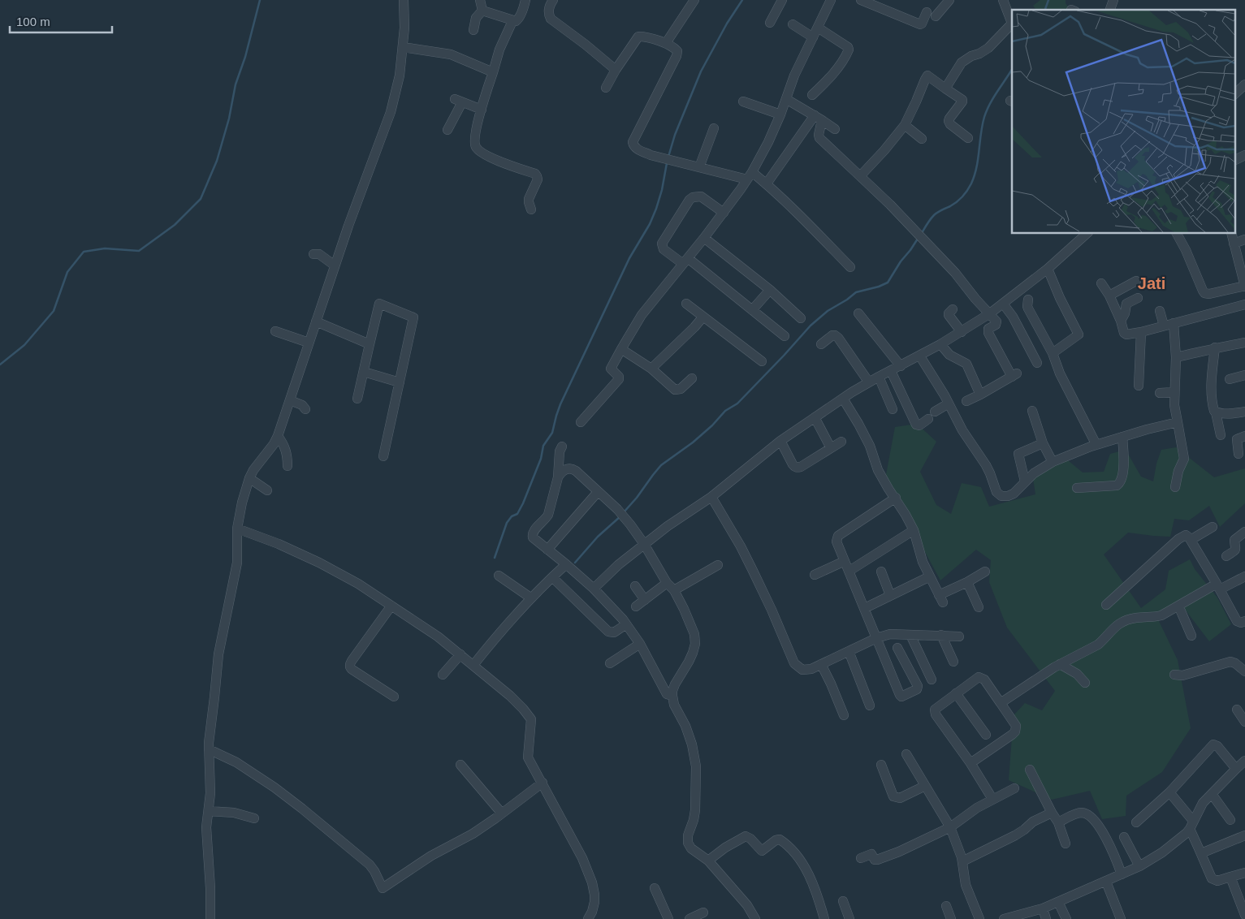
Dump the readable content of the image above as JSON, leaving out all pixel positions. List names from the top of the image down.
{
  "districts": ["Jati"],
  "scale_bar": "100 m"
}
